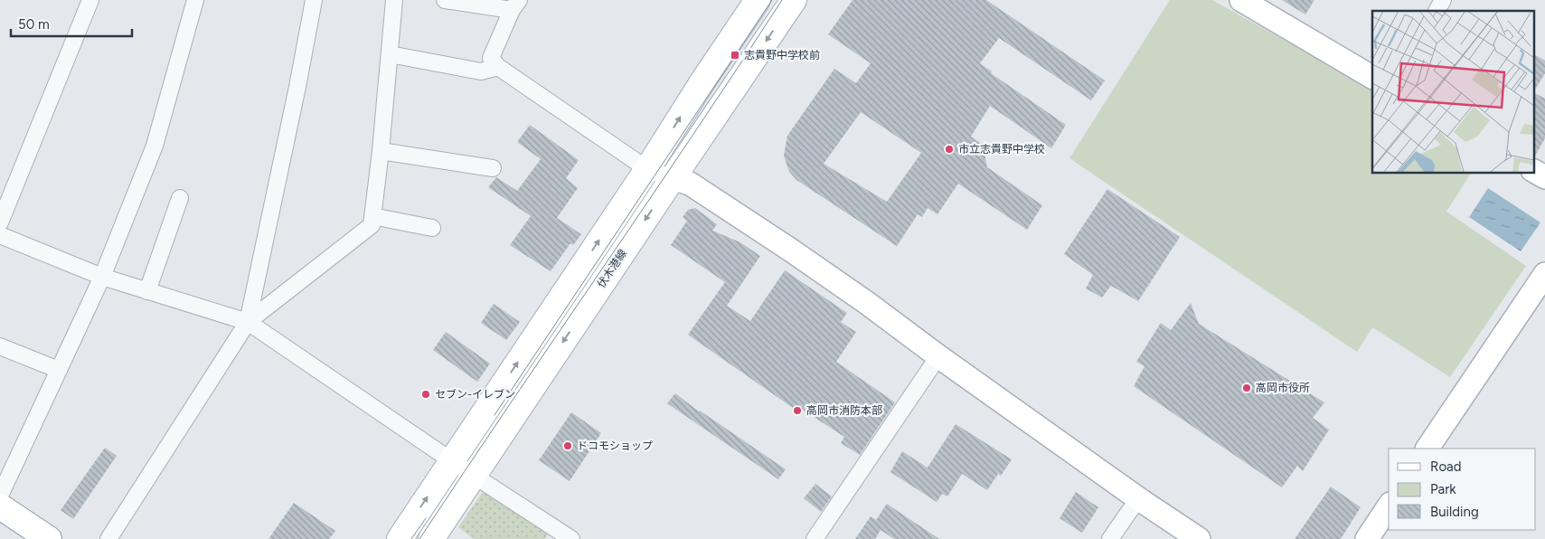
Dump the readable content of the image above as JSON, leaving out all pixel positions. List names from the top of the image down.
{
  "streets": {
    "main road": ["伏木港線"]
  },
  "places": {
    "transit": ["志貴野中学校前"],
    "other": [
      "市立志貴野中学校",
      "高岡市役所",
      "セブン-イレブン",
      "高岡市消防本部",
      "ドコモショップ"
    ]
  },
  "legend": ["Road", "Park", "Building"],
  "scale_bar": "50 m"
}
